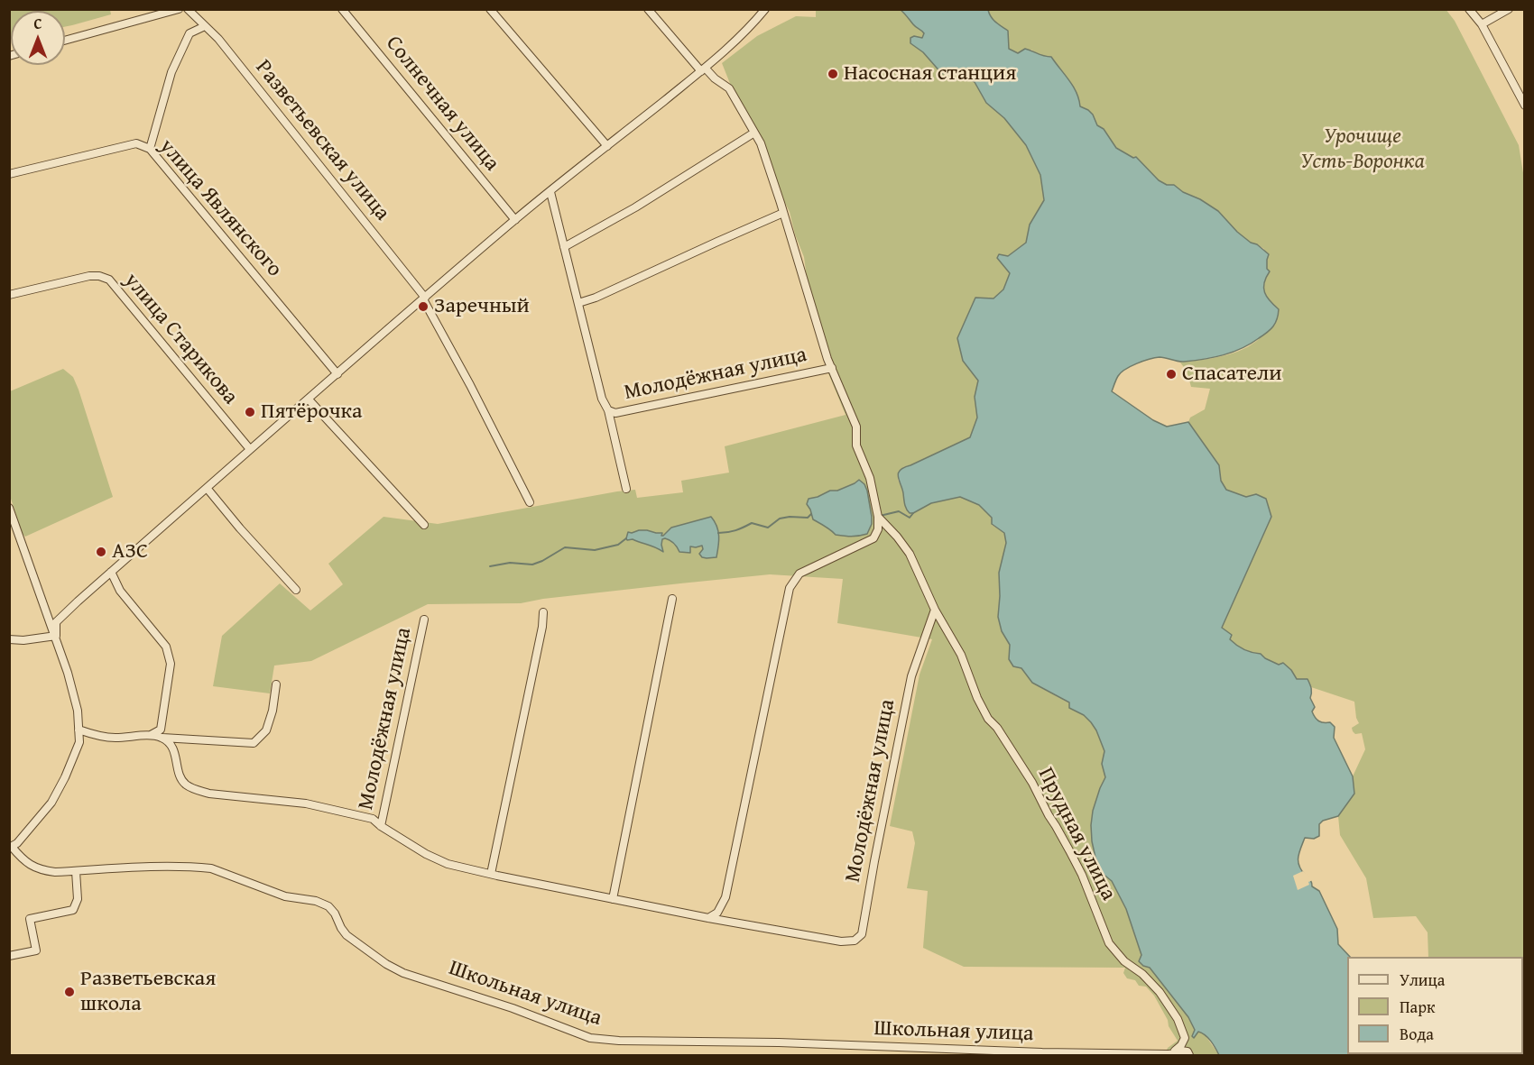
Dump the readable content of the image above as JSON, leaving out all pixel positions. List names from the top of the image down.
{
  "streets": {
    "street": [
      "Солнечная улица",
      "Разветьевская улица",
      "улица Являнского",
      "улица Старикова",
      "Молодёжная улица",
      "Прудная улица",
      "Школьная улица"
    ]
  },
  "crossings": [
    ["Молодёжная улица", "Прудная улица"],
    ["Прудная улица", "Школьная улица"]
  ],
  "parks": ["Урочище Усть-Воронка"],
  "places": [
    "Насосная станция",
    "Заречный",
    "Спасатели",
    "Пятёрочка",
    "АЗС",
    "Разветьевская школа"
  ],
  "legend": ["Улица", "Парк", "Вода"],
  "north": "top"
}
